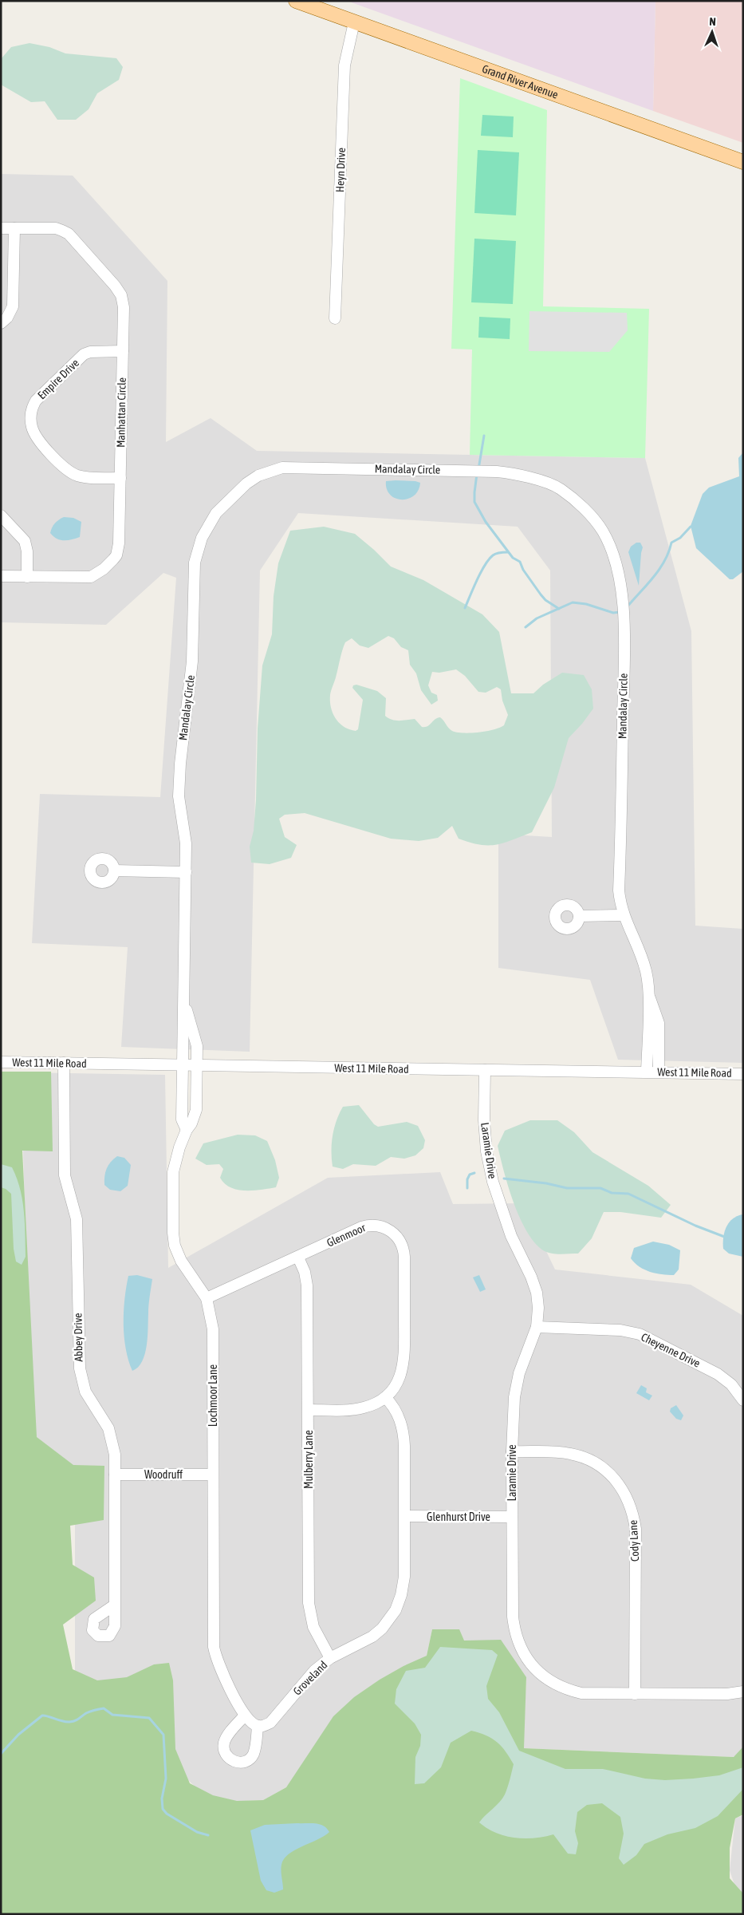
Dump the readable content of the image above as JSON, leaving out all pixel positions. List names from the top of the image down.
{
  "streets": {
    "main road": ["Grand River Avenue"],
    "street": [
      "Heyn Drive",
      "Empire Drive",
      "Manhattan Circle",
      "Mandalay Circle",
      "West 11 Mile Road",
      "Laramie Drive",
      "Glenmoor",
      "Abbey Drive",
      "Cheyenne Drive",
      "Lochmoor Lane",
      "Mulberry Lane",
      "Woodruff",
      "Glenhurst Drive",
      "Cody Lane",
      "Groveland"
    ]
  },
  "crossings": [
    ["Grand River Avenue", "Heyn Drive"],
    ["Empire Drive", "Manhattan Circle"],
    ["Mandalay Circle", "West 11 Mile Road"],
    ["Mandalay Circle", "Lochmoor Lane"],
    ["West 11 Mile Road", "Laramie Drive"],
    ["West 11 Mile Road", "Abbey Drive"],
    ["West 11 Mile Road", "Lochmoor Lane"],
    ["Laramie Drive", "Cheyenne Drive"],
    ["Laramie Drive", "Glenhurst Drive"],
    ["Laramie Drive", "Cody Lane"],
    ["Glenmoor", "Lochmoor Lane"],
    ["Glenmoor", "Mulberry Lane"],
    ["Abbey Drive", "Woodruff"],
    ["Lochmoor Lane", "Woodruff"],
    ["Lochmoor Lane", "Groveland"],
    ["Mulberry Lane", "Groveland"],
    ["Glenhurst Drive", "Groveland"]
  ],
  "north": "top"
}
